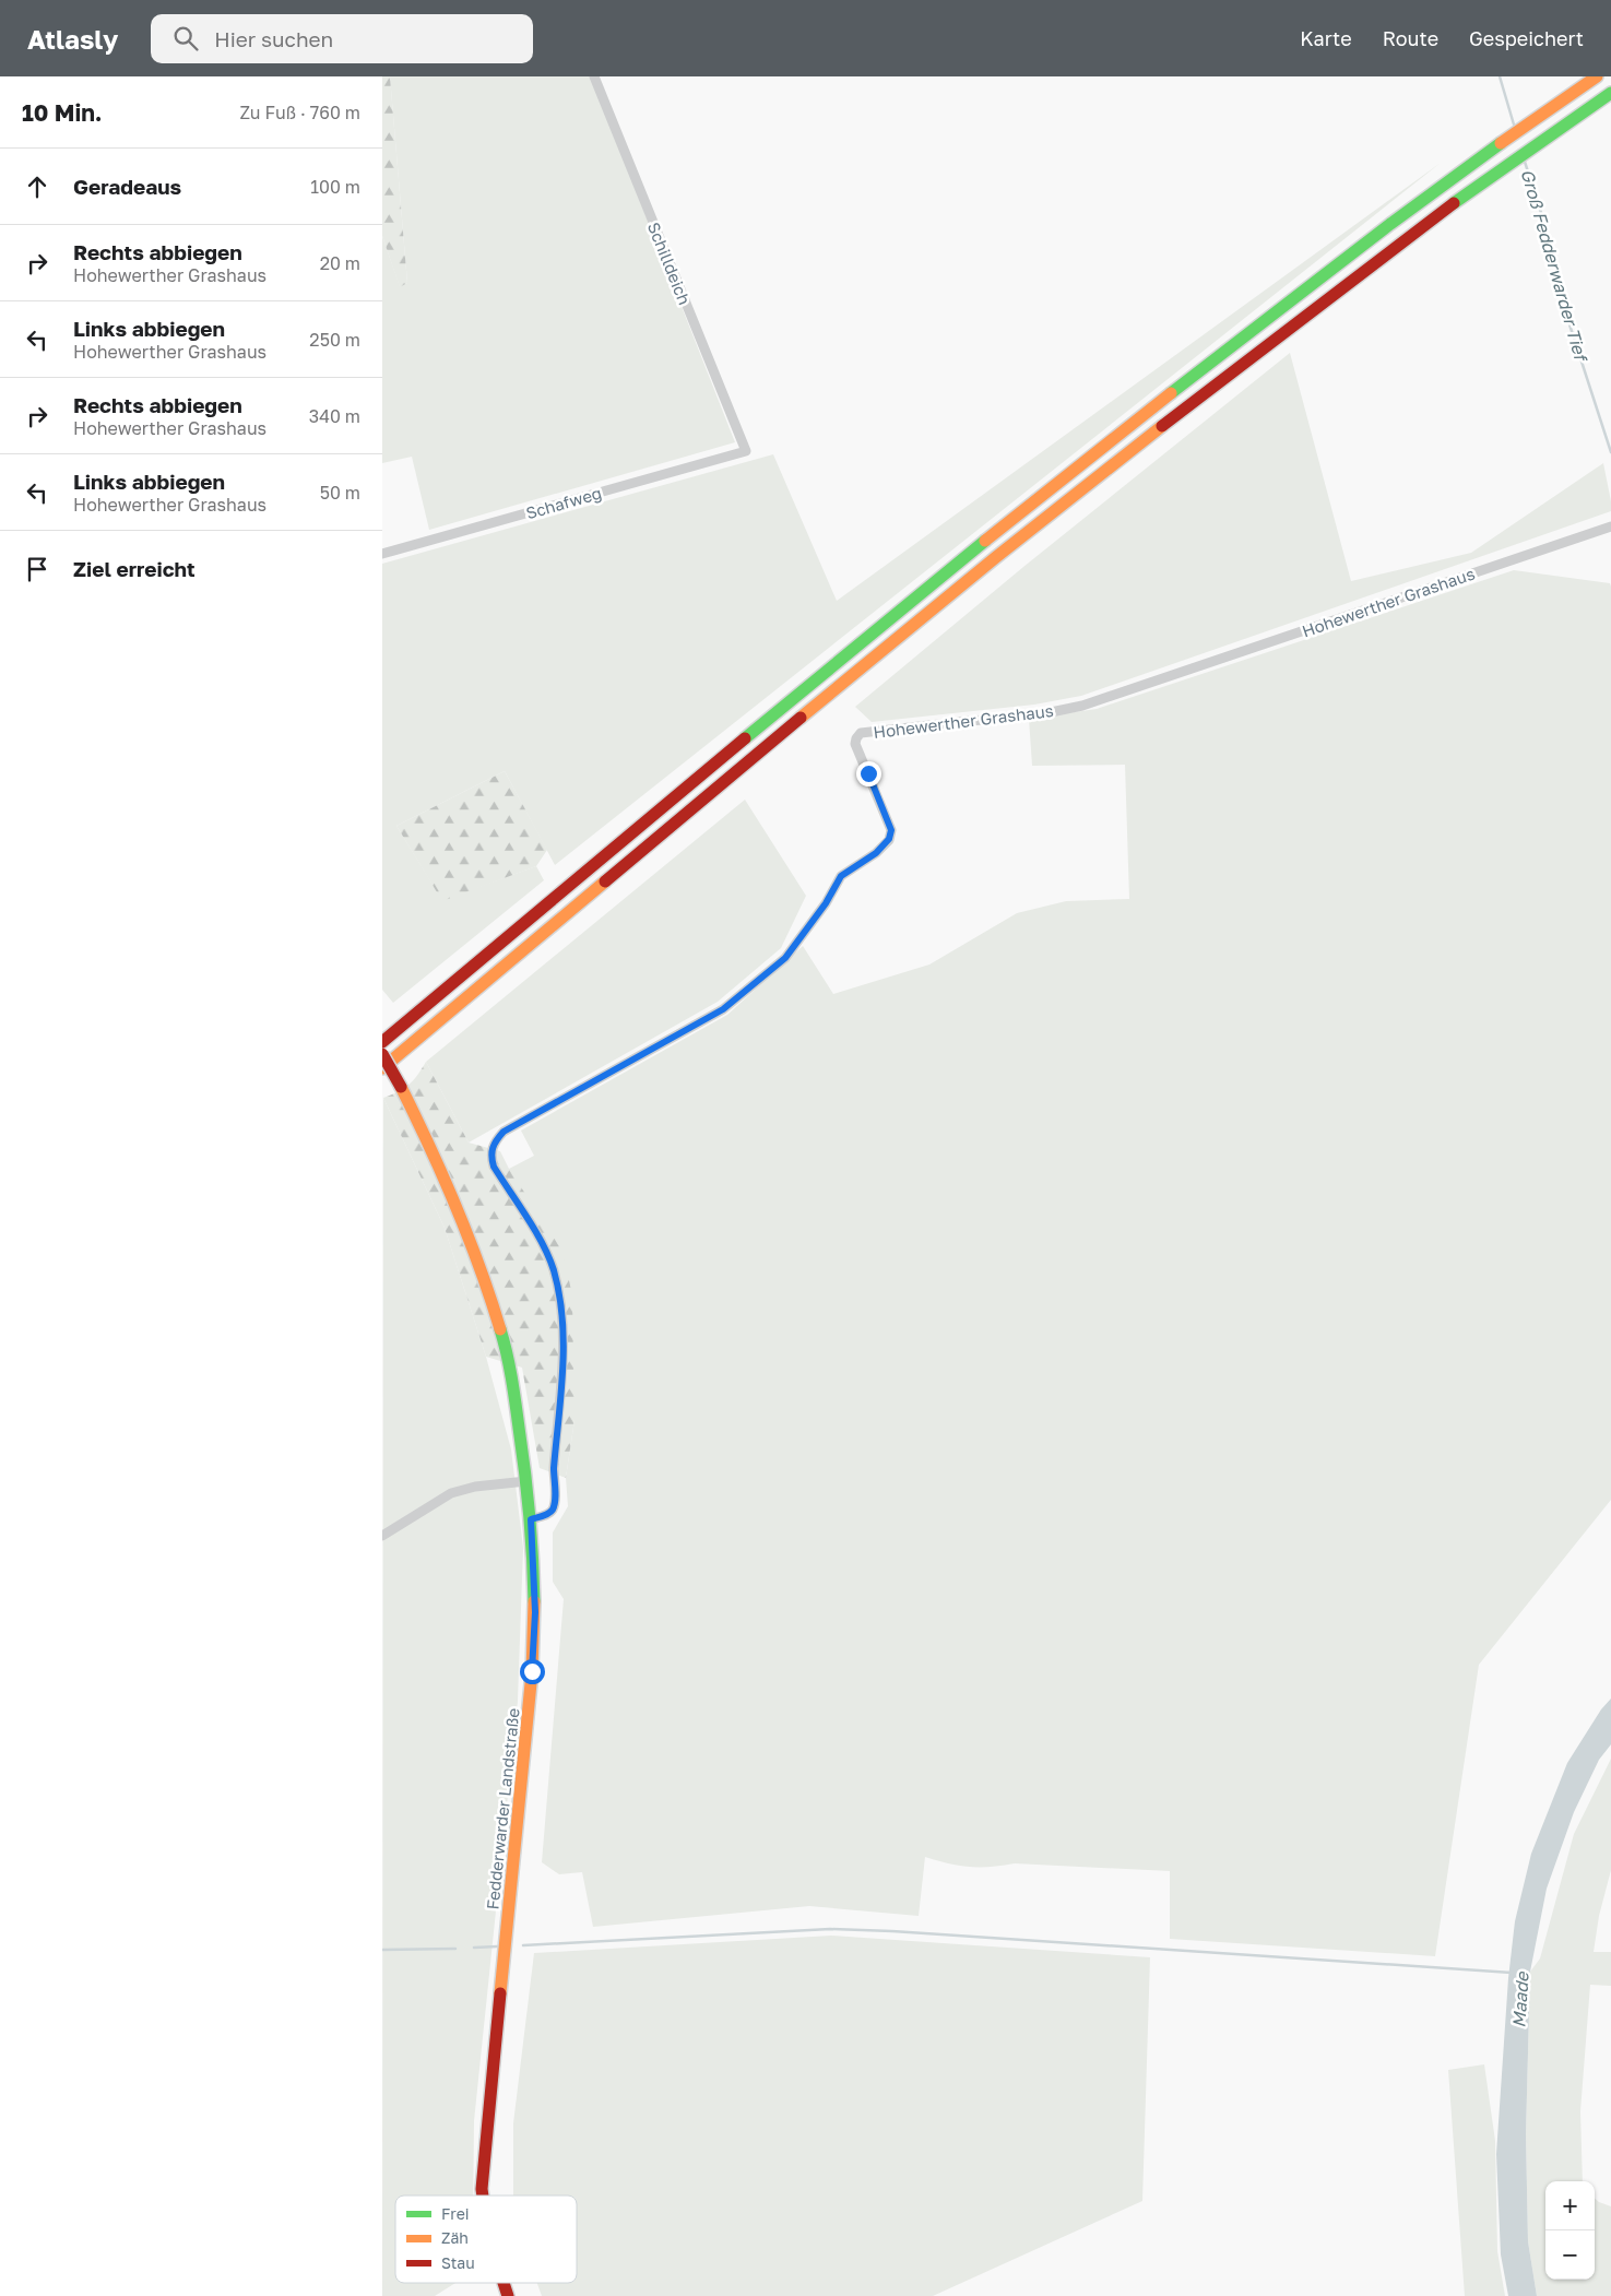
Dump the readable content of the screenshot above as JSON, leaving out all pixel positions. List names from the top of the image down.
{
  "streets": {
    "main road": ["Fedderwarder Landstraße"],
    "street": ["Schilldeich", "Schafweg", "Hohewerther Grashaus"]
  },
  "crossings": [
    ["Schilldeich", "Schafweg"],
    ["Hohewerther Grashaus", "Fedderwarder Landstraße"]
  ],
  "water": ["Groß Fedderwarder Tief", "Maade"],
  "legend": ["Frei", "Zäh", "Stau"],
  "page": {
    "header": "Atlasly",
    "search": "Hier suchen",
    "nav": ["Karte", "Route", "Gespeichert"],
    "heading": ["10 Min.", "Zu Fuß · 760 m"],
    "list": [
      ["Geradeaus", "100 m"],
      ["Rechts abbiegen", "Hohewerther Grashaus", "20 m"],
      ["Links abbiegen", "Hohewerther Grashaus", "250 m"],
      ["Rechts abbiegen", "Hohewerther Grashaus", "340 m"],
      ["Links abbiegen", "Hohewerther Grashaus", "50 m"],
      "Ziel erreicht"
    ],
    "map_buttons": ["+", "−"]
  }
}
